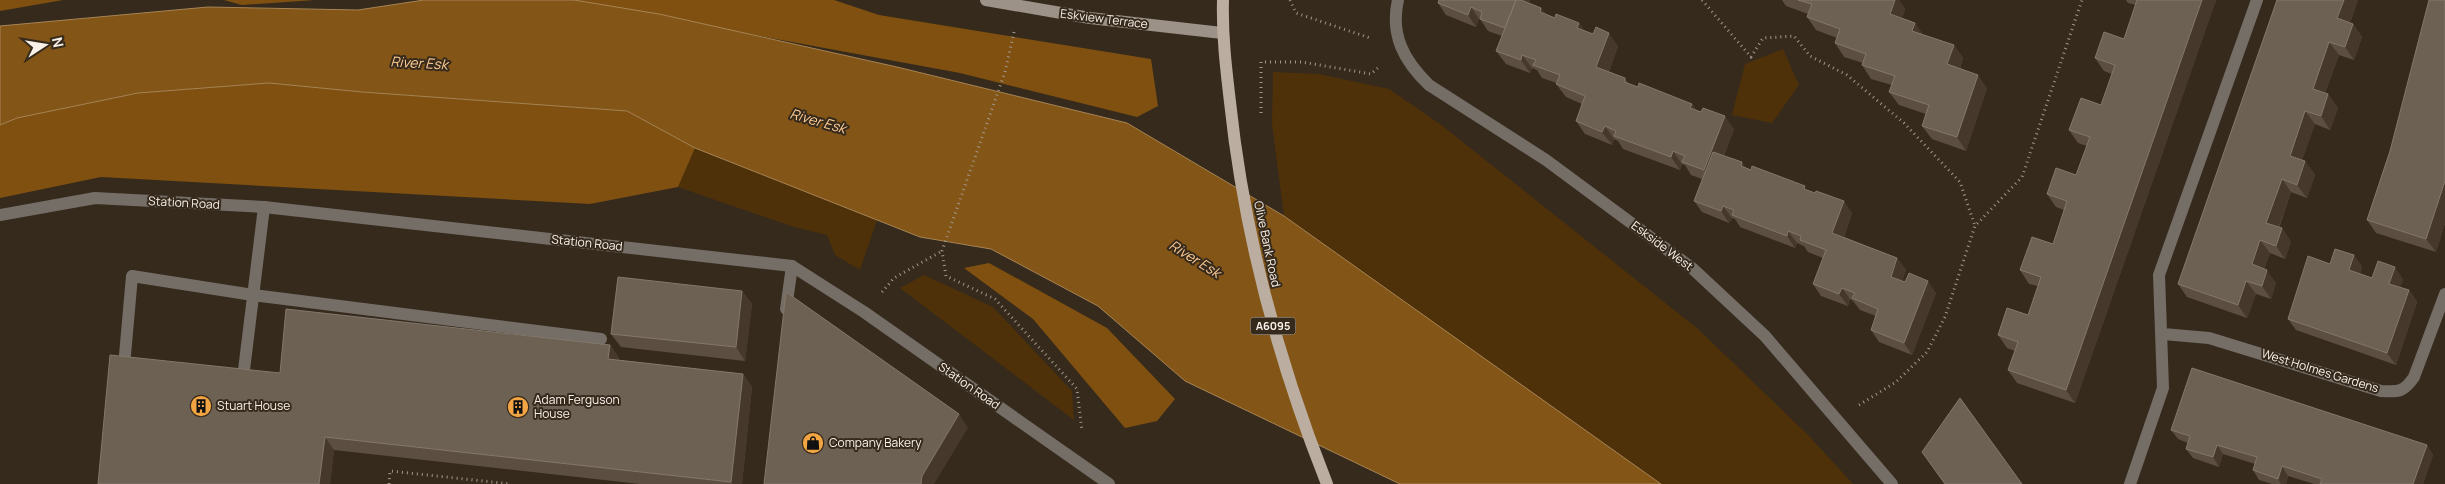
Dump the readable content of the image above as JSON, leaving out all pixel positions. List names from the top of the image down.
{
  "streets": {
    "main road": ["Eskview Terrace", "Olive Bank Road", "A6095"],
    "street": ["Station Road", "Eskside West", "West Holmes Gardens"]
  },
  "crossings": [
    ["Eskview Terrace", "Olive Bank Road"]
  ],
  "water": ["River Esk"],
  "places": {
    "building": ["Stuart House", "Adam Ferguson House"],
    "shop": ["Company Bakery"]
  },
  "north": "right"
}
